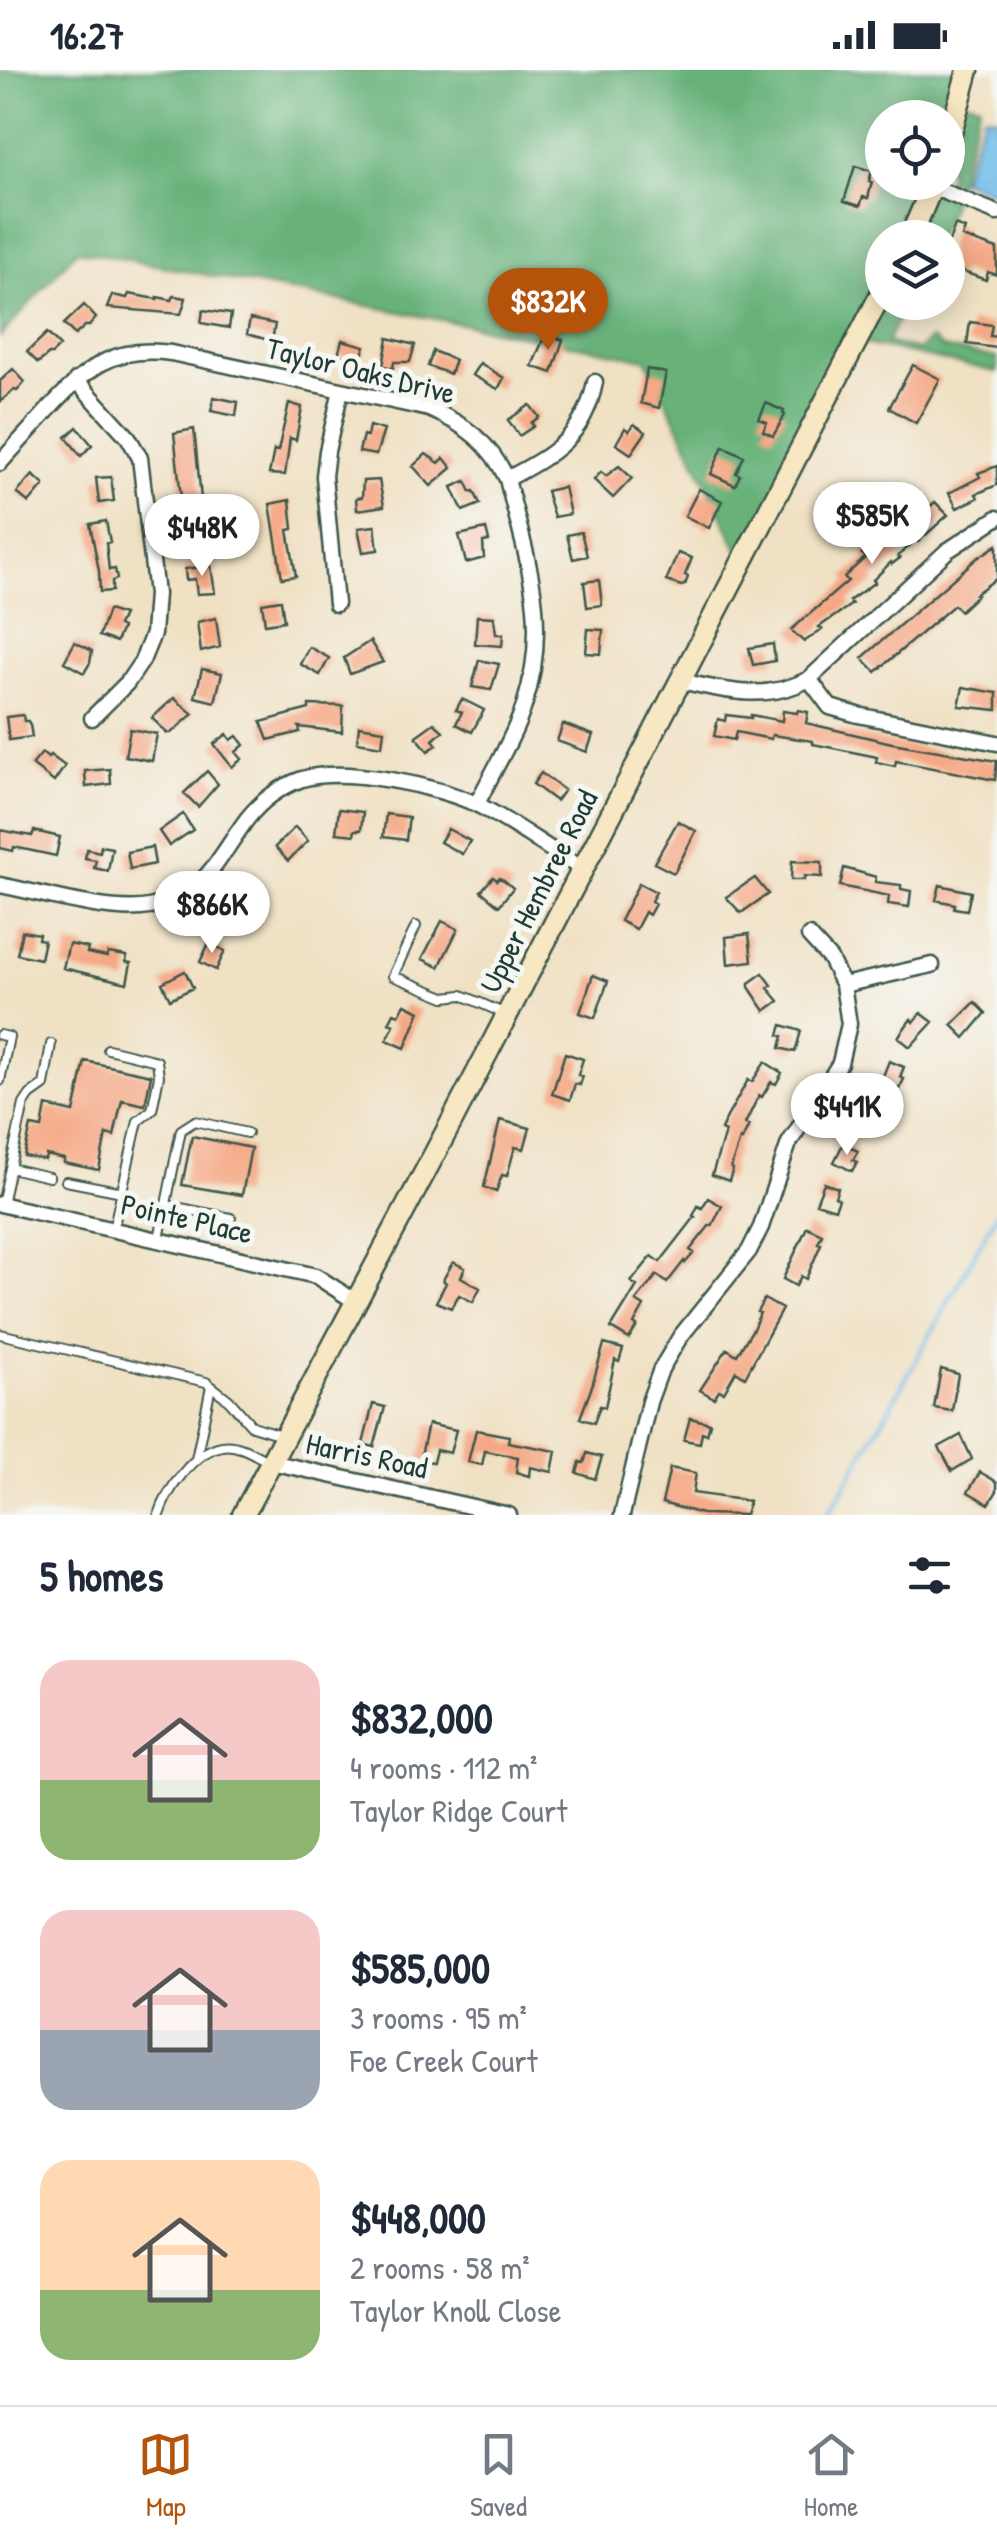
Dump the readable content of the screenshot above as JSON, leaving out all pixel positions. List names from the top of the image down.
{
  "streets": {
    "street": [
      "Taylor Oaks Drive",
      "Upper Hembree Road",
      "Pointe Place",
      "Harris Road"
    ]
  },
  "crossings": [
    ["Upper Hembree Road", "Pointe Place"],
    ["Upper Hembree Road", "Harris Road"]
  ],
  "page": {
    "status": "16:27",
    "price": [
      "$832K",
      "$585K",
      "$448K",
      "$866K",
      "$441K"
    ],
    "heading": "5 homes",
    "list": [
      {
        "name": "$832,000",
        "note": "4 rooms · 112 m² · Taylor Ridge Court"
      },
      {
        "name": "$585,000",
        "note": "3 rooms · 95 m² · Foe Creek Court"
      },
      {
        "name": "$448,000",
        "note": "2 rooms · 58 m² · Taylor Knoll Close"
      }
    ],
    "tabs": ["Map", "Saved", "Home"]
  }
}
